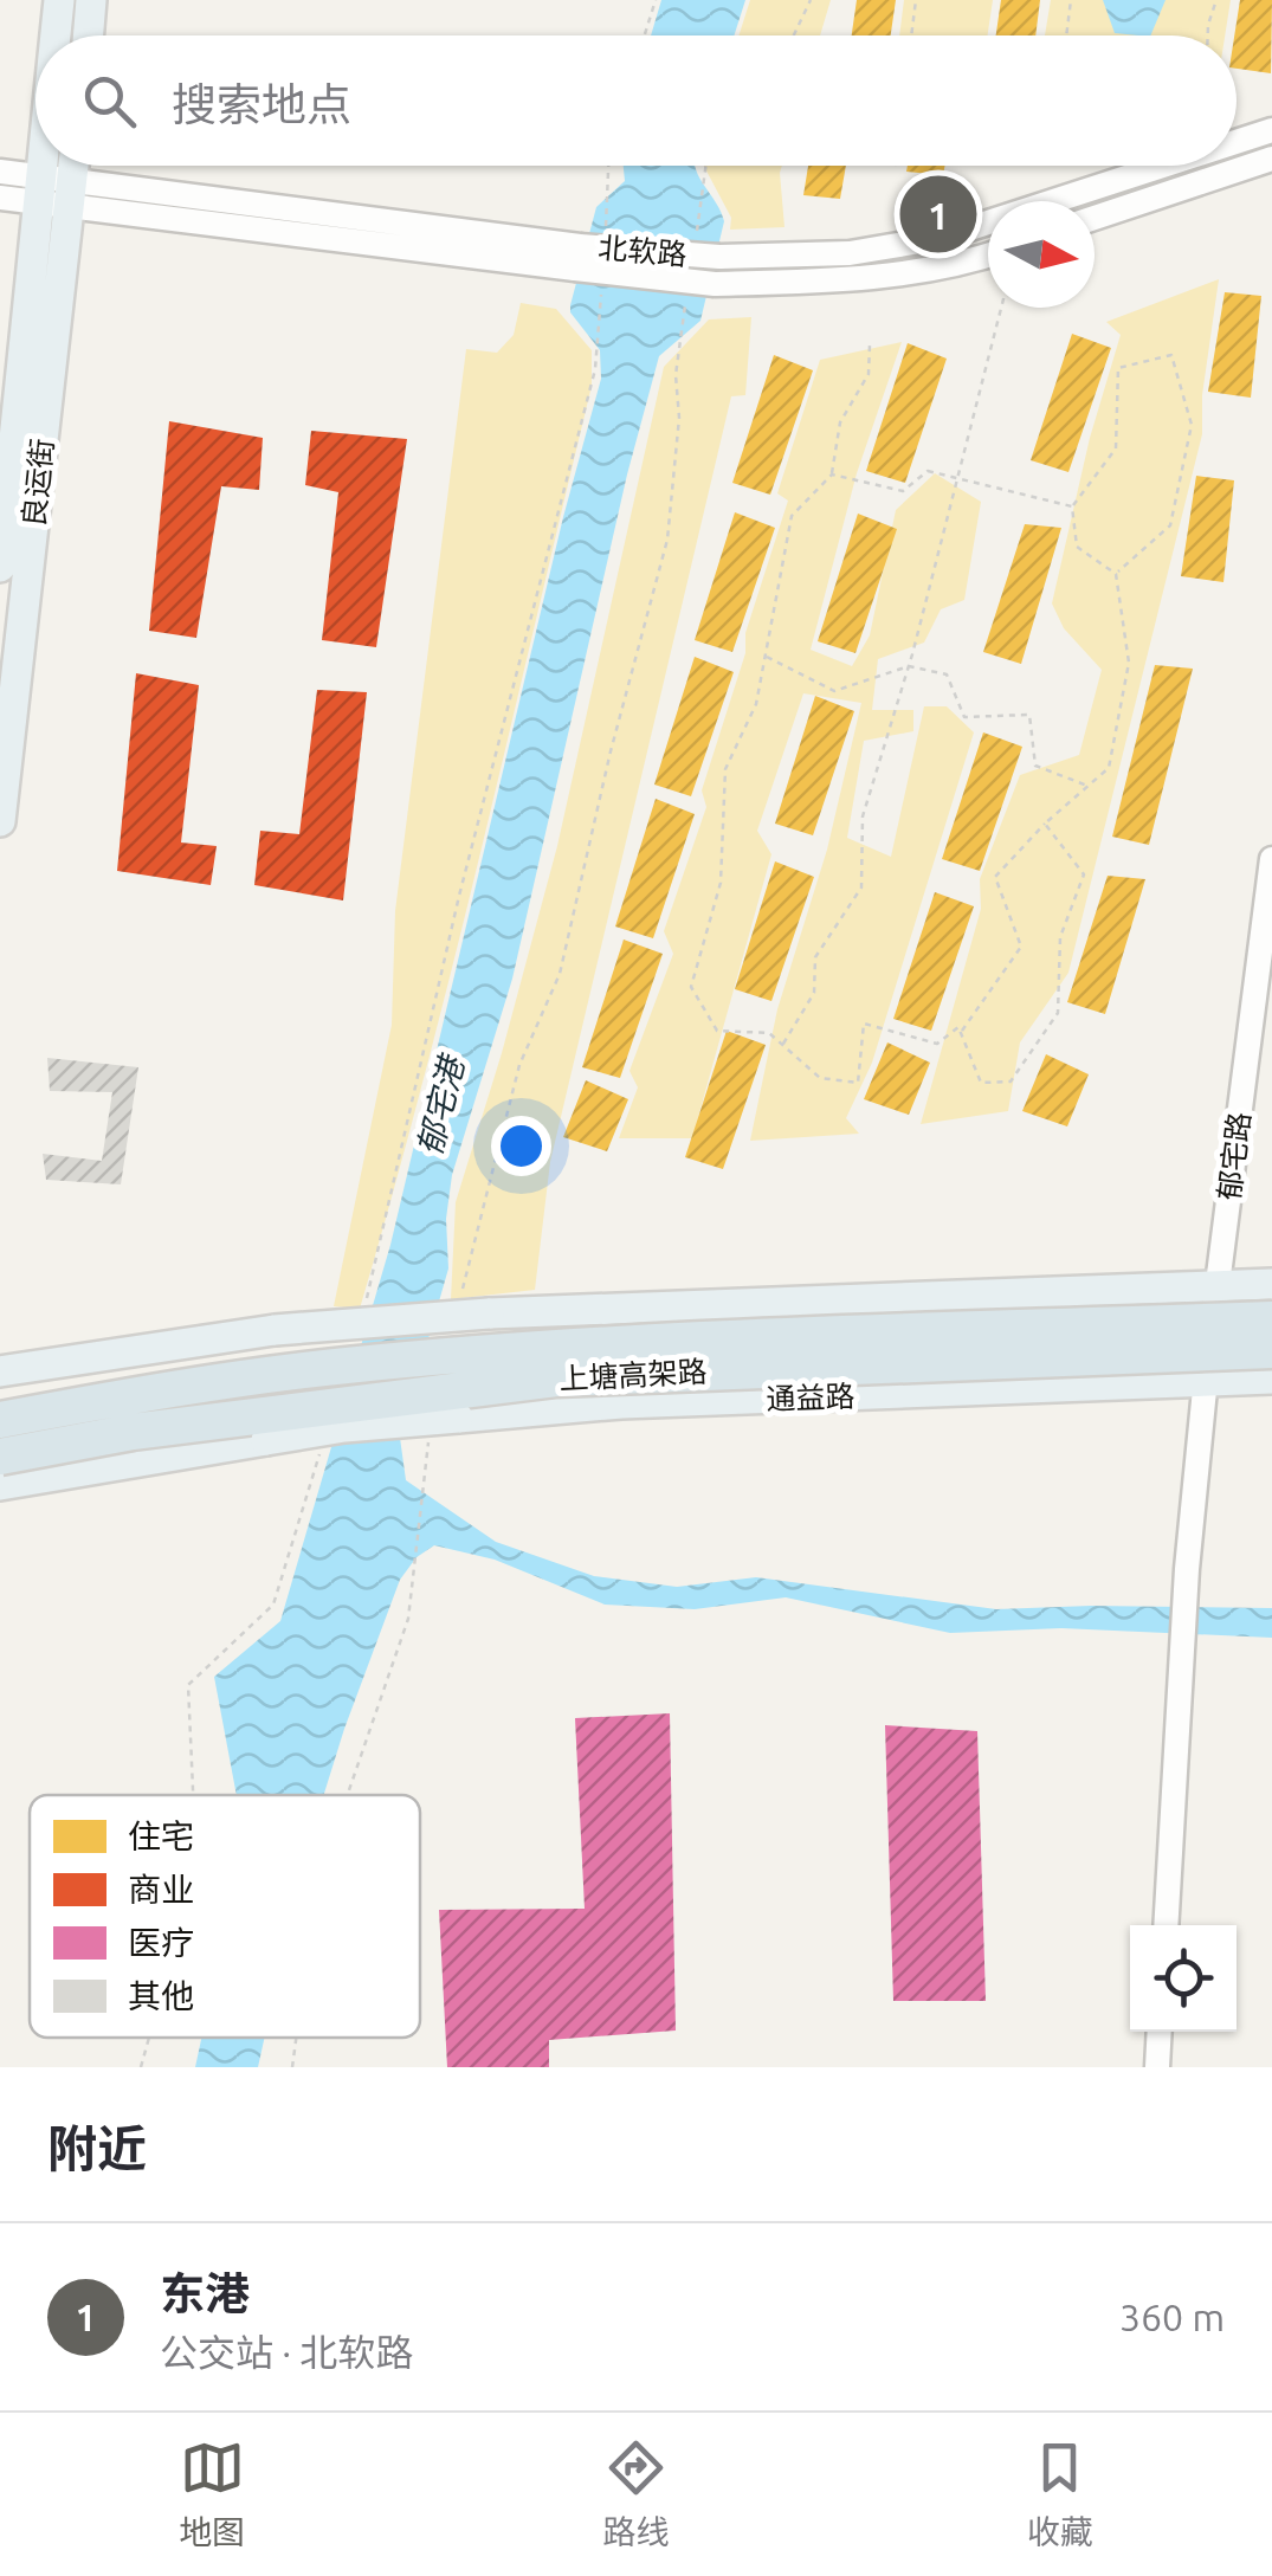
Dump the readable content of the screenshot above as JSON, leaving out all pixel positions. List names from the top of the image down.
{
  "streets": {
    "highway": ["上塘高架路"],
    "main road": ["良运街", "通益路"],
    "street": ["北软路", "郁宅路"]
  },
  "crossings": [
    ["北软路", "良运街"],
    ["郁宅路", "通益路"]
  ],
  "water": ["郁宅港"],
  "legend": [
    "住宅",
    "商业",
    "医疗",
    "其他"
  ],
  "north": "right",
  "page": {
    "search": "搜索地点",
    "pins": "1",
    "heading": "附近",
    "list": [
      {
        "mark": "1",
        "name": "东港",
        "note": "公交站 · 北软路",
        "value": "360 m"
      }
    ],
    "nav": ["地图", "路线", "收藏"]
  }
}
